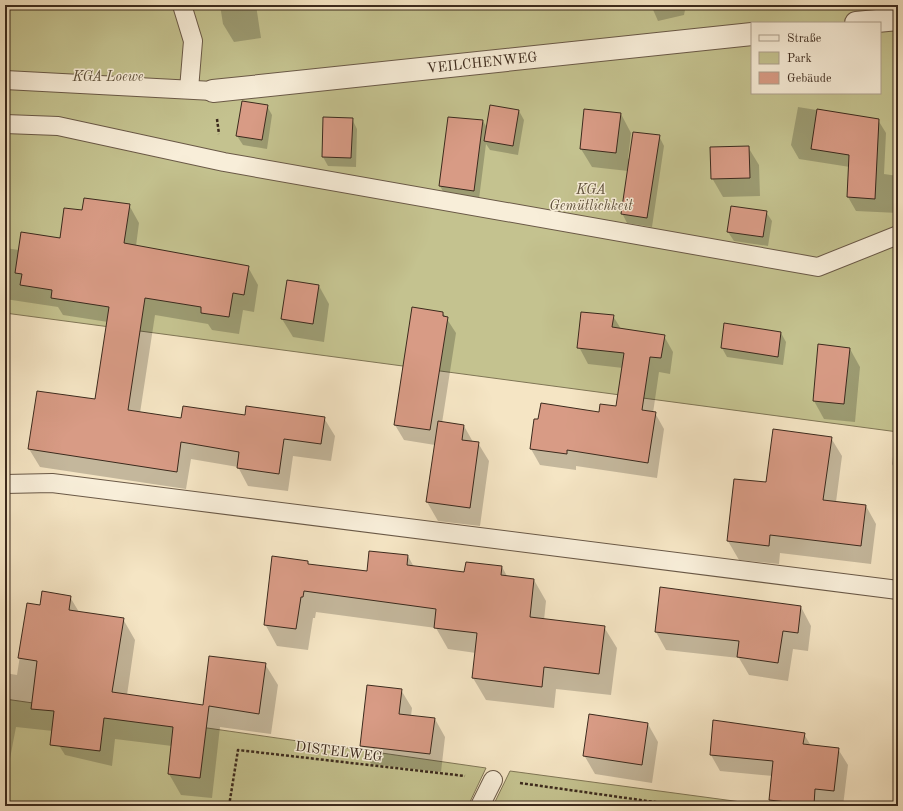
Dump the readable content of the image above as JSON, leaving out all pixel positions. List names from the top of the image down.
{
  "streets": {
    "street": ["VEILCHENWEG"],
    "path": ["DISTELWEG"]
  },
  "parks": ["KGA Loewe", "KGA Gemütlichkeit"],
  "legend": ["Straße", "Park", "Gebäude"]
}
